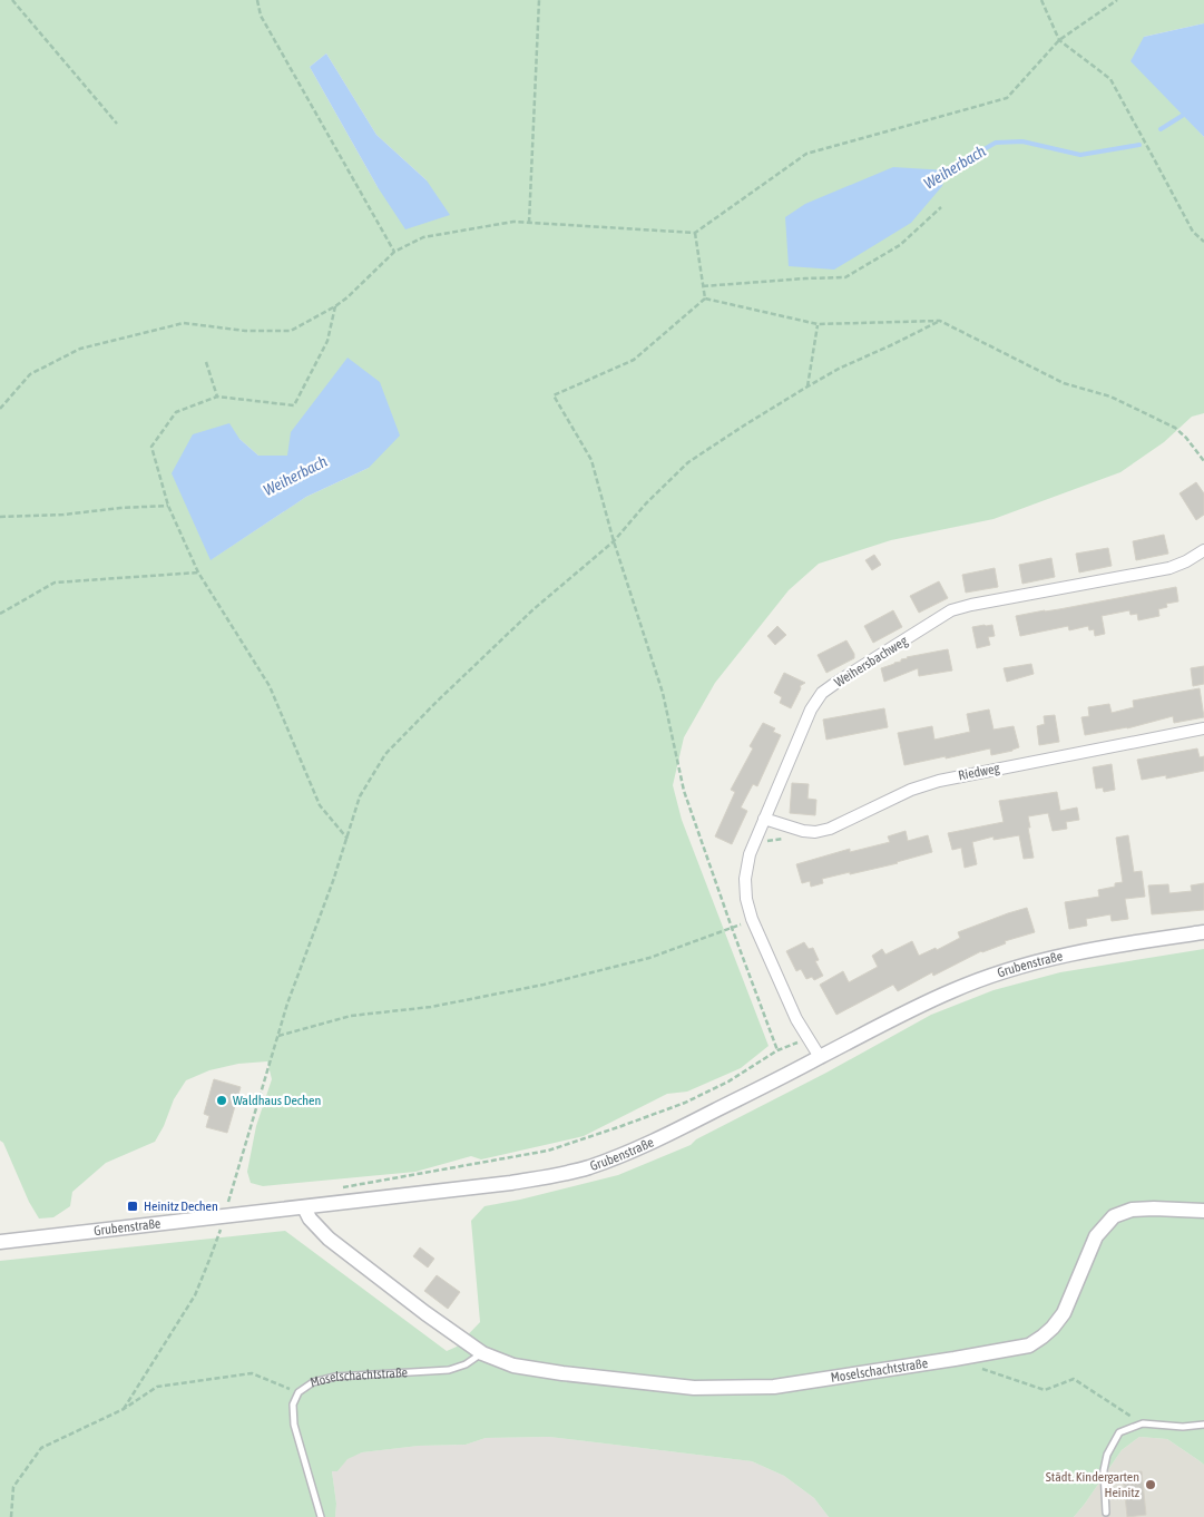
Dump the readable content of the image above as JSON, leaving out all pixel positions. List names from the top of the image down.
{
  "streets": {
    "street": [
      "Weihersbachweg",
      "Riedweg",
      "Grubenstraße",
      "Moselschachtstraße"
    ]
  },
  "crossings": [
    ["Weihersbachweg", "Riedweg"],
    ["Weihersbachweg", "Grubenstraße"],
    ["Grubenstraße", "Moselschachtstraße"]
  ],
  "water": ["Weiherbach"],
  "places": {
    "other": ["Waldhaus Dechen", "Städt. Kindergarten Heinitz"],
    "transit": ["Heinitz Dechen"]
  }
}
